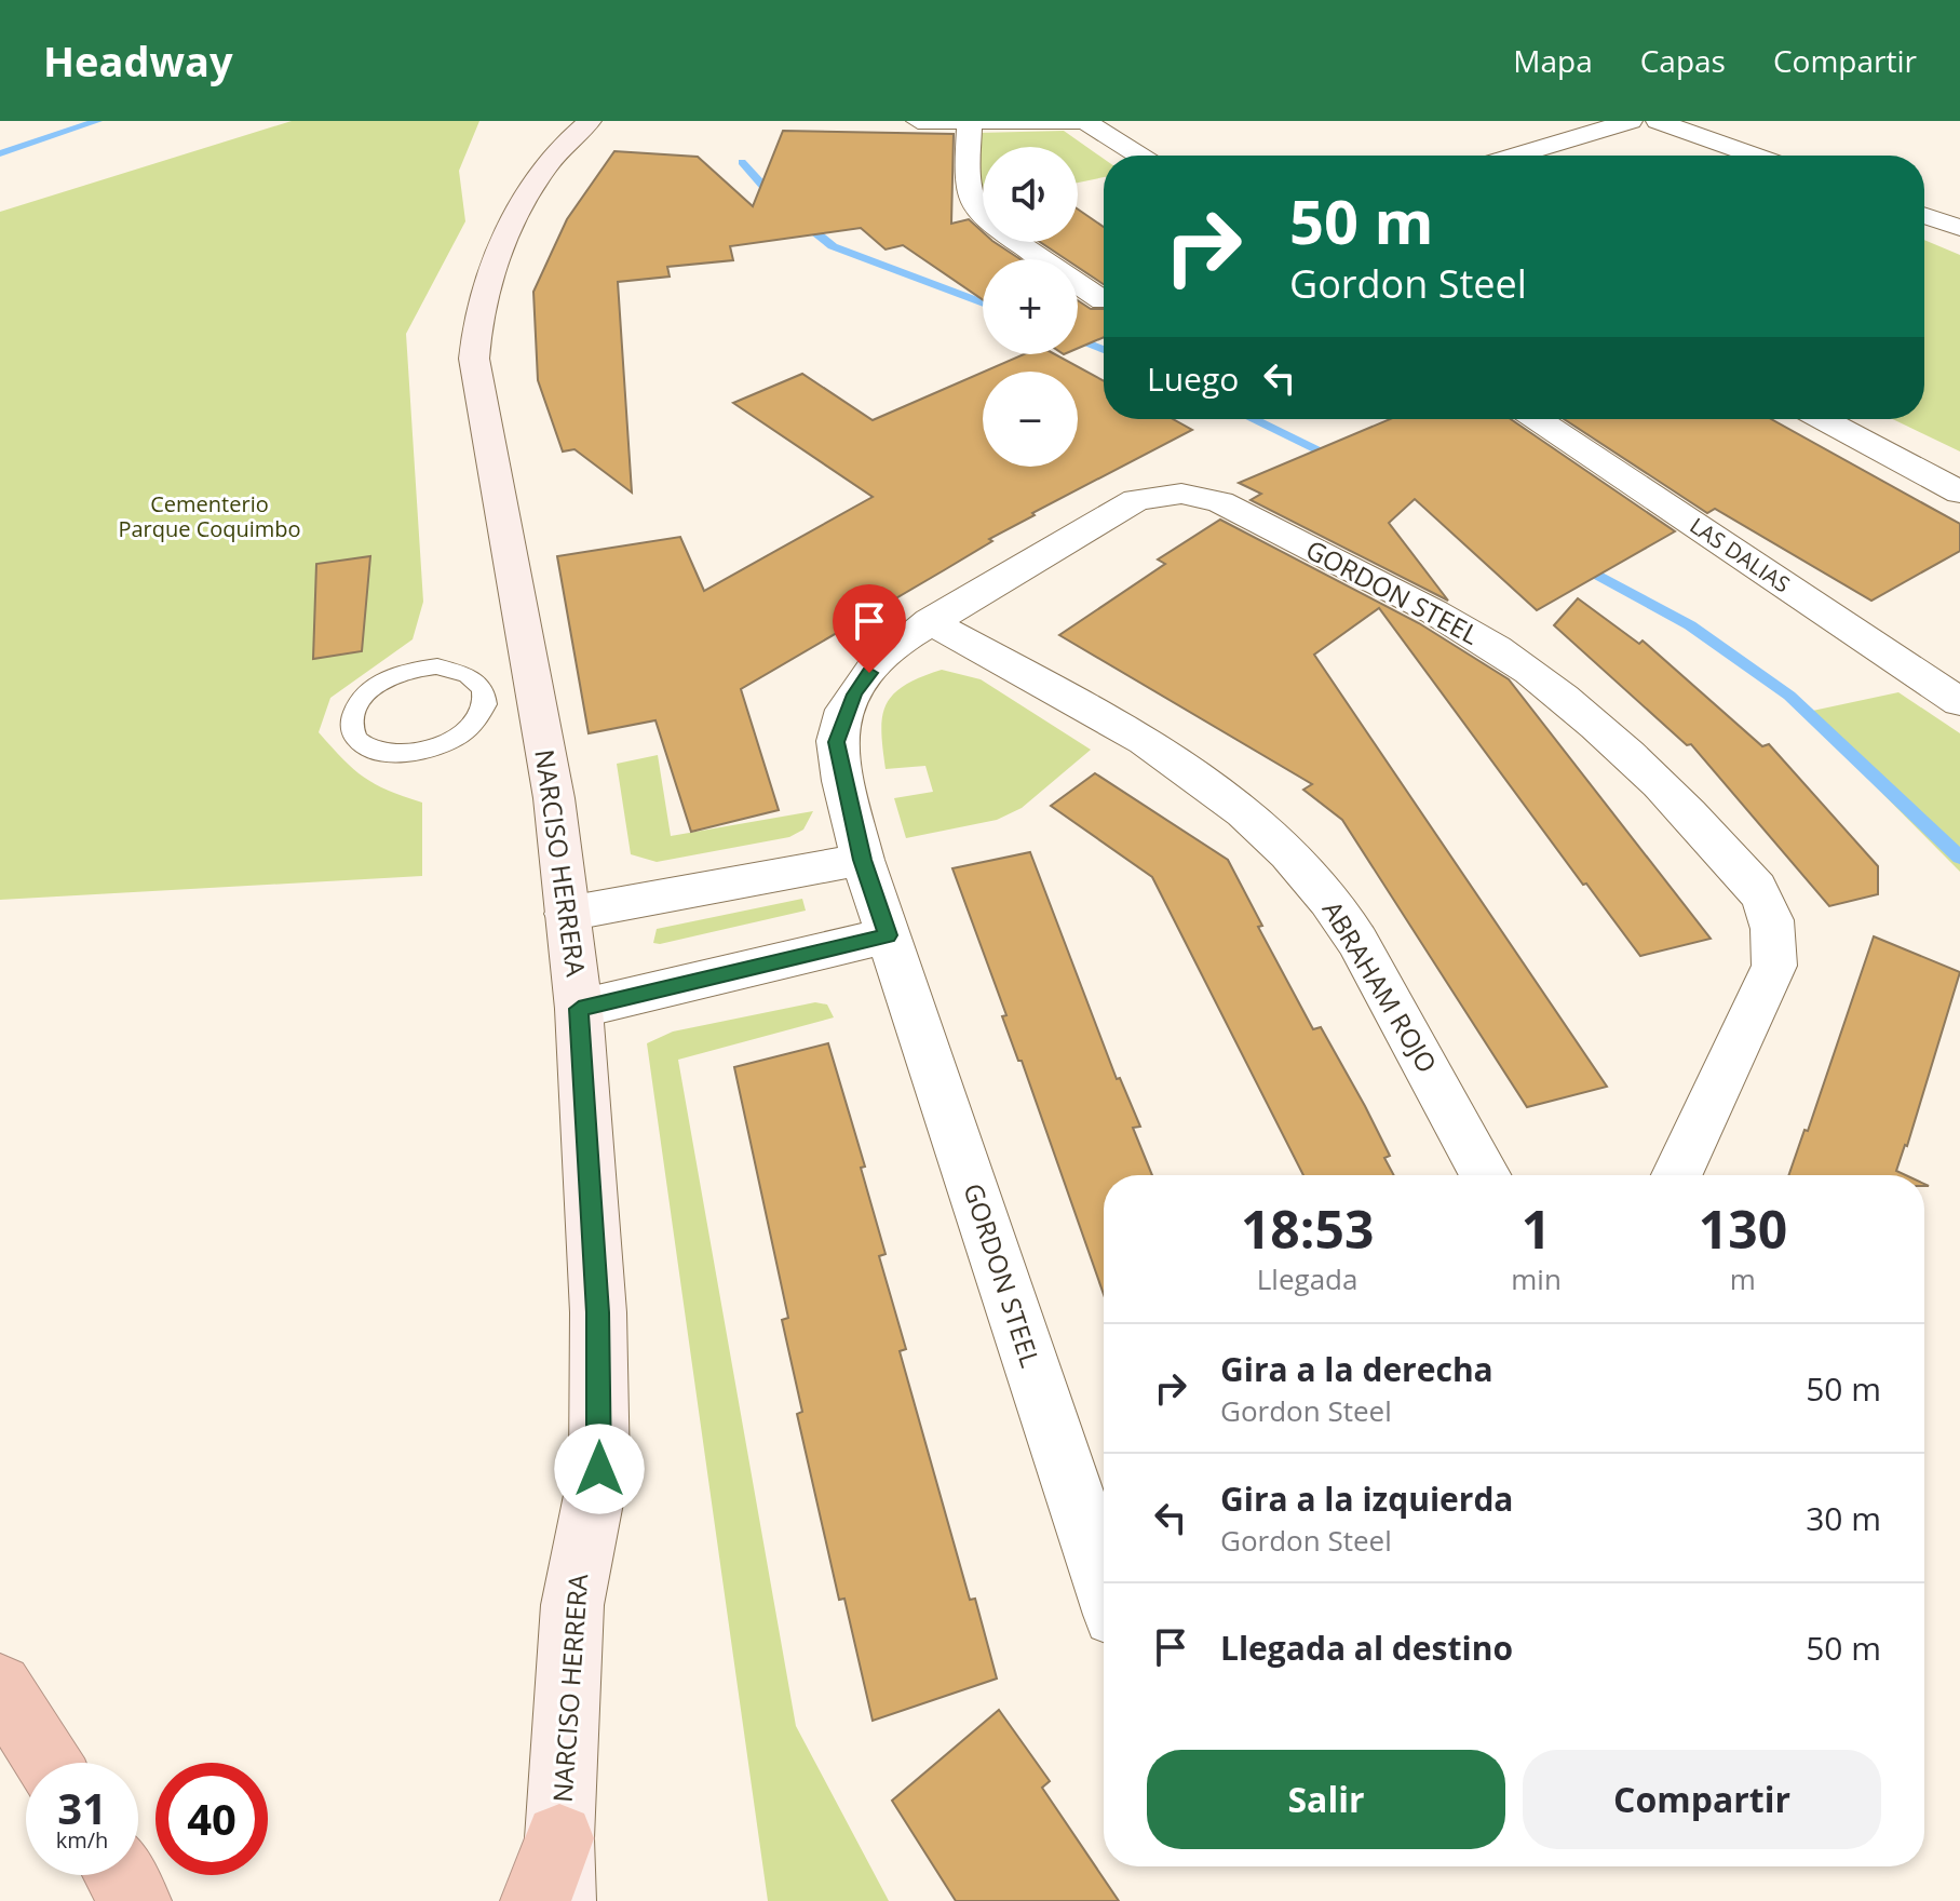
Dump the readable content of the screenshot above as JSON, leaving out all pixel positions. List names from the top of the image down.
{
  "streets": {
    "street": [
      "LAS DALIAS",
      "GORDON STEEL",
      "NARCISO HERRERA",
      "ABRAHAM ROJO"
    ]
  },
  "crossings": [
    ["GORDON STEEL", "ABRAHAM ROJO"]
  ],
  "parks": ["Cementerio Parque Coquimbo"],
  "page": {
    "header": "Headway",
    "nav": ["Mapa", "Capas", "Compartir"],
    "map_buttons": ["+", "−"],
    "turn": ["50 m", "Gordon Steel"],
    "then": "Luego",
    "eta": [
      "18:53",
      "Llegada",
      "1",
      "min",
      "130",
      "m"
    ],
    "list": [
      {
        "name": "Gira a la derecha",
        "note": "Gordon Steel",
        "value": "50 m"
      },
      {
        "name": "Gira a la izquierda",
        "note": "Gordon Steel",
        "value": "30 m"
      },
      {
        "name": "Llegada al destino",
        "value": "50 m"
      }
    ],
    "buttons": ["Salir", "Compartir"],
    "speed": "31 km/h",
    "limit": "40"
  }
}
